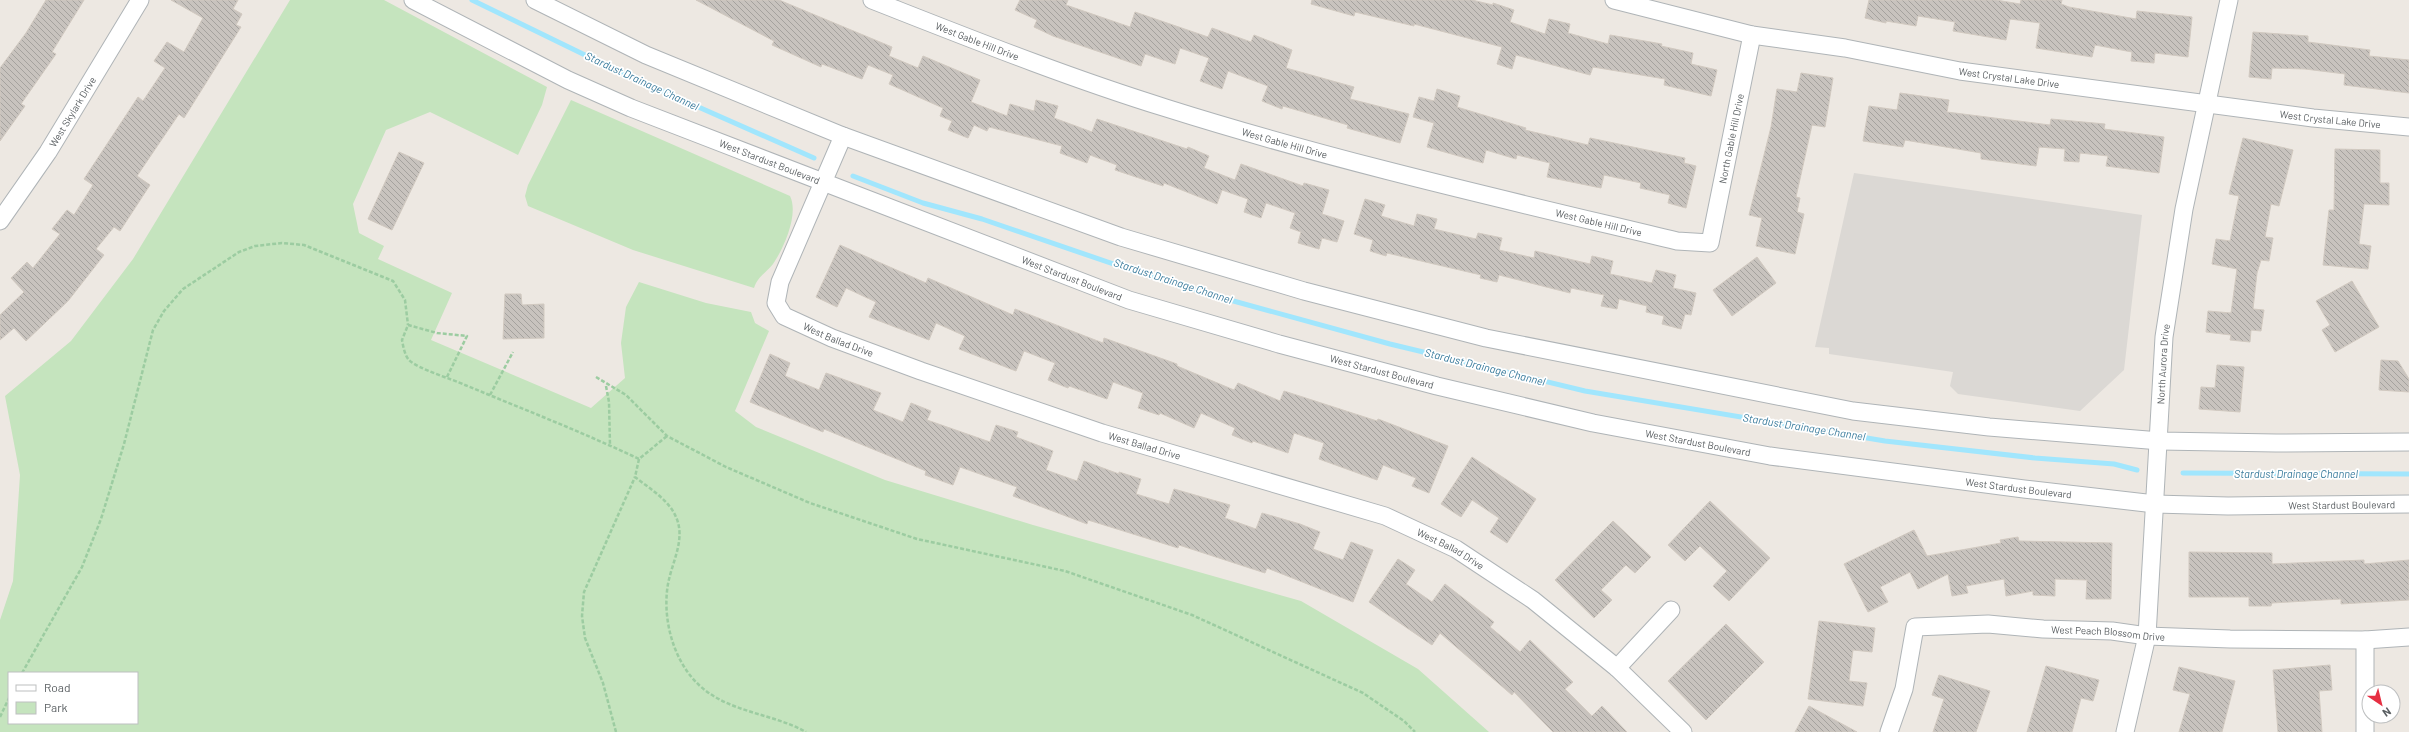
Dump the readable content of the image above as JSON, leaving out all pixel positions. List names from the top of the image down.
{
  "streets": {
    "street": [
      "West Gable Hill Drive",
      "West Crystal Lake Drive",
      "West Skylark Drive",
      "North Gable Hill Drive",
      "West Stardust Boulevard",
      "West Ballad Drive",
      "North Aurora Drive",
      "West Peach Blossom Drive"
    ]
  },
  "crossings": [
    ["West Gable Hill Drive", "North Gable Hill Drive"],
    ["West Crystal Lake Drive", "North Gable Hill Drive"],
    ["West Crystal Lake Drive", "North Aurora Drive"],
    ["West Stardust Boulevard", "West Ballad Drive"],
    ["West Stardust Boulevard", "North Aurora Drive"],
    ["North Aurora Drive", "West Peach Blossom Drive"]
  ],
  "water": ["Stardust Drainage Channel"],
  "legend": ["Road", "Park"],
  "north": "bottom right"
}
